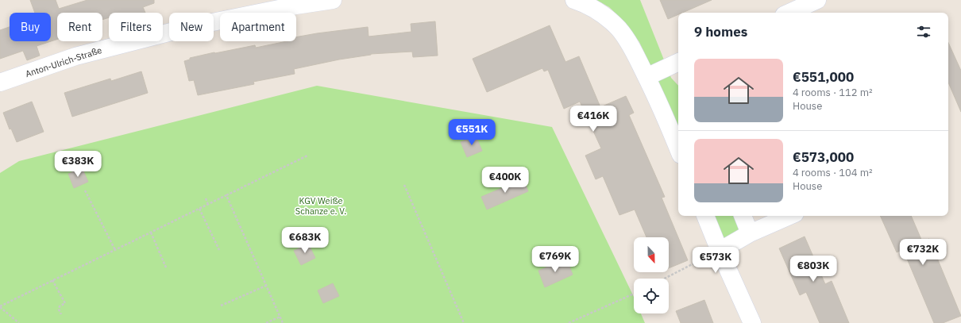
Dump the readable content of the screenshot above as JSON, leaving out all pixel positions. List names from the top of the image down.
{
  "streets": {
    "street": ["Anton-Ulrich-Straße"]
  },
  "parks": ["KGV Weiße Schanze e. V."],
  "north": "bottom",
  "page": {
    "chip": [
      "Buy",
      "Rent",
      "Filters",
      "New",
      "Apartment"
    ],
    "heading": "9 homes",
    "list": [
      {
        "name": "€551,000",
        "note": "4 rooms · 112 m² · House"
      },
      {
        "name": "€573,000",
        "note": "4 rooms · 104 m² · House"
      }
    ],
    "price": [
      "€416K",
      "€551K",
      "€383K",
      "€400K",
      "€683K",
      "€732K",
      "€769K",
      "€573K",
      "€803K"
    ]
  }
}
